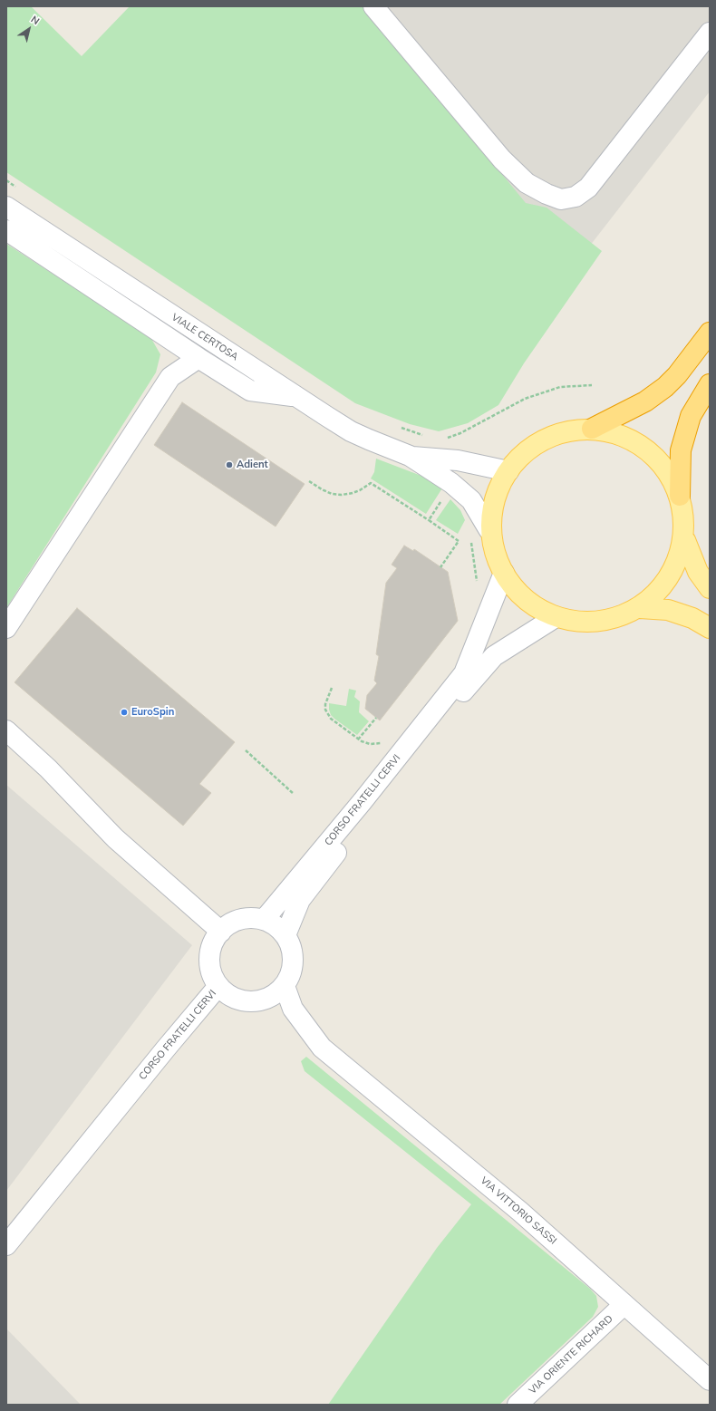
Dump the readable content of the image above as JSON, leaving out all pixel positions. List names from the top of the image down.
{
  "streets": {
    "street": [
      "VIALE CERTOSA",
      "CORSO FRATELLI CERVI",
      "VIA VITTORIO SASSI",
      "VIA ORIENTE RICHARD"
    ]
  },
  "crossings": [
    ["CORSO FRATELLI CERVI", "VIA VITTORIO SASSI"],
    ["VIA VITTORIO SASSI", "VIA ORIENTE RICHARD"]
  ],
  "places": ["Adient", "EuroSpin"],
  "north": "top right"
}
